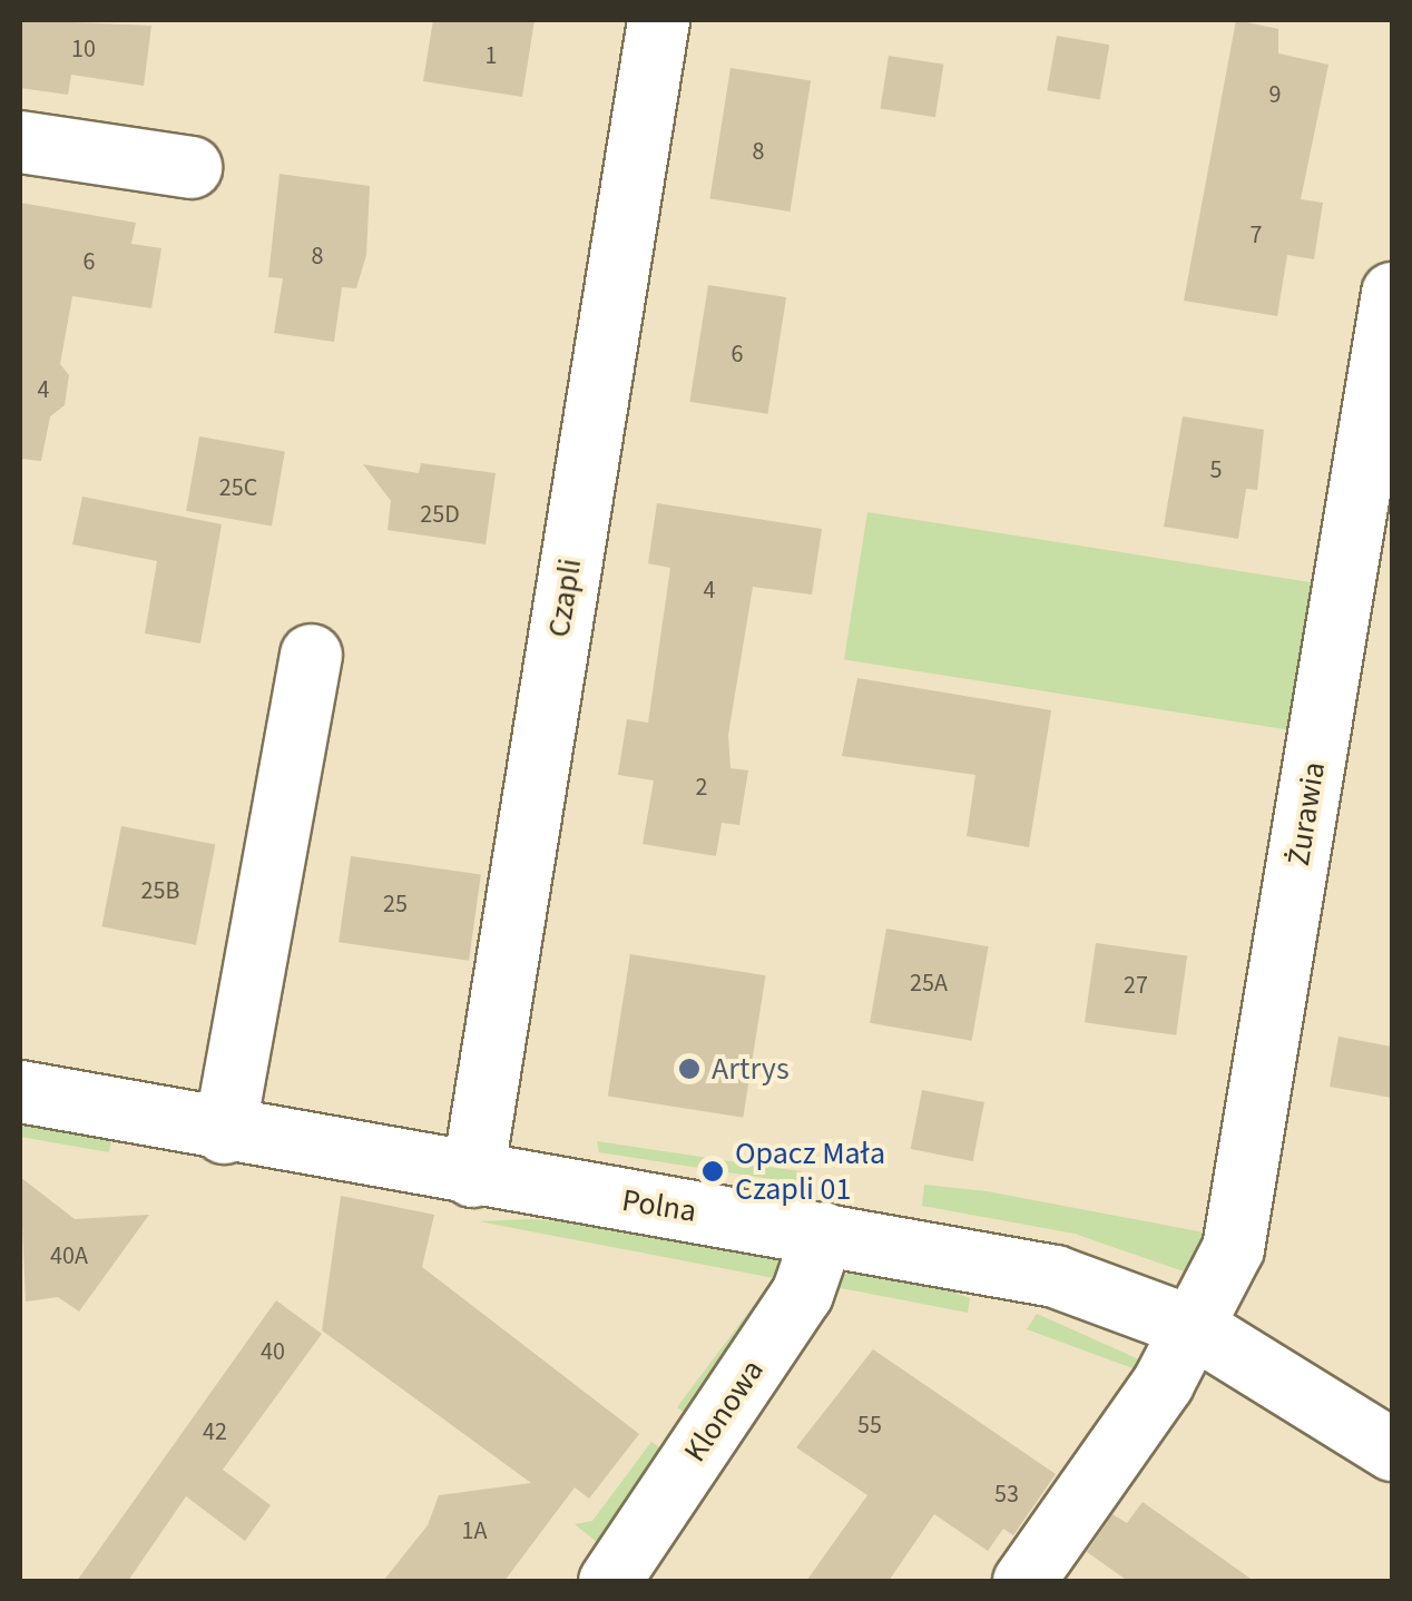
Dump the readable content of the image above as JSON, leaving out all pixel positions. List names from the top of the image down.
{
  "streets": {
    "street": [
      "Czapli",
      "Żurawia",
      "Polna",
      "Klonowa"
    ]
  },
  "crossings": [
    ["Czapli", "Polna"],
    ["Żurawia", "Polna"],
    ["Polna", "Klonowa"]
  ],
  "places": ["Artrys", "Opacz Mała Czapli 01"],
  "house_numbers": [
    "10",
    "1",
    "9",
    "8",
    "7",
    "8",
    "6",
    "6",
    "4",
    "5",
    "25C",
    "25D",
    "4",
    "2",
    "25B",
    "25",
    "25A",
    "27",
    "40A",
    "40",
    "55",
    "42",
    "53",
    "1A"
  ]
}
